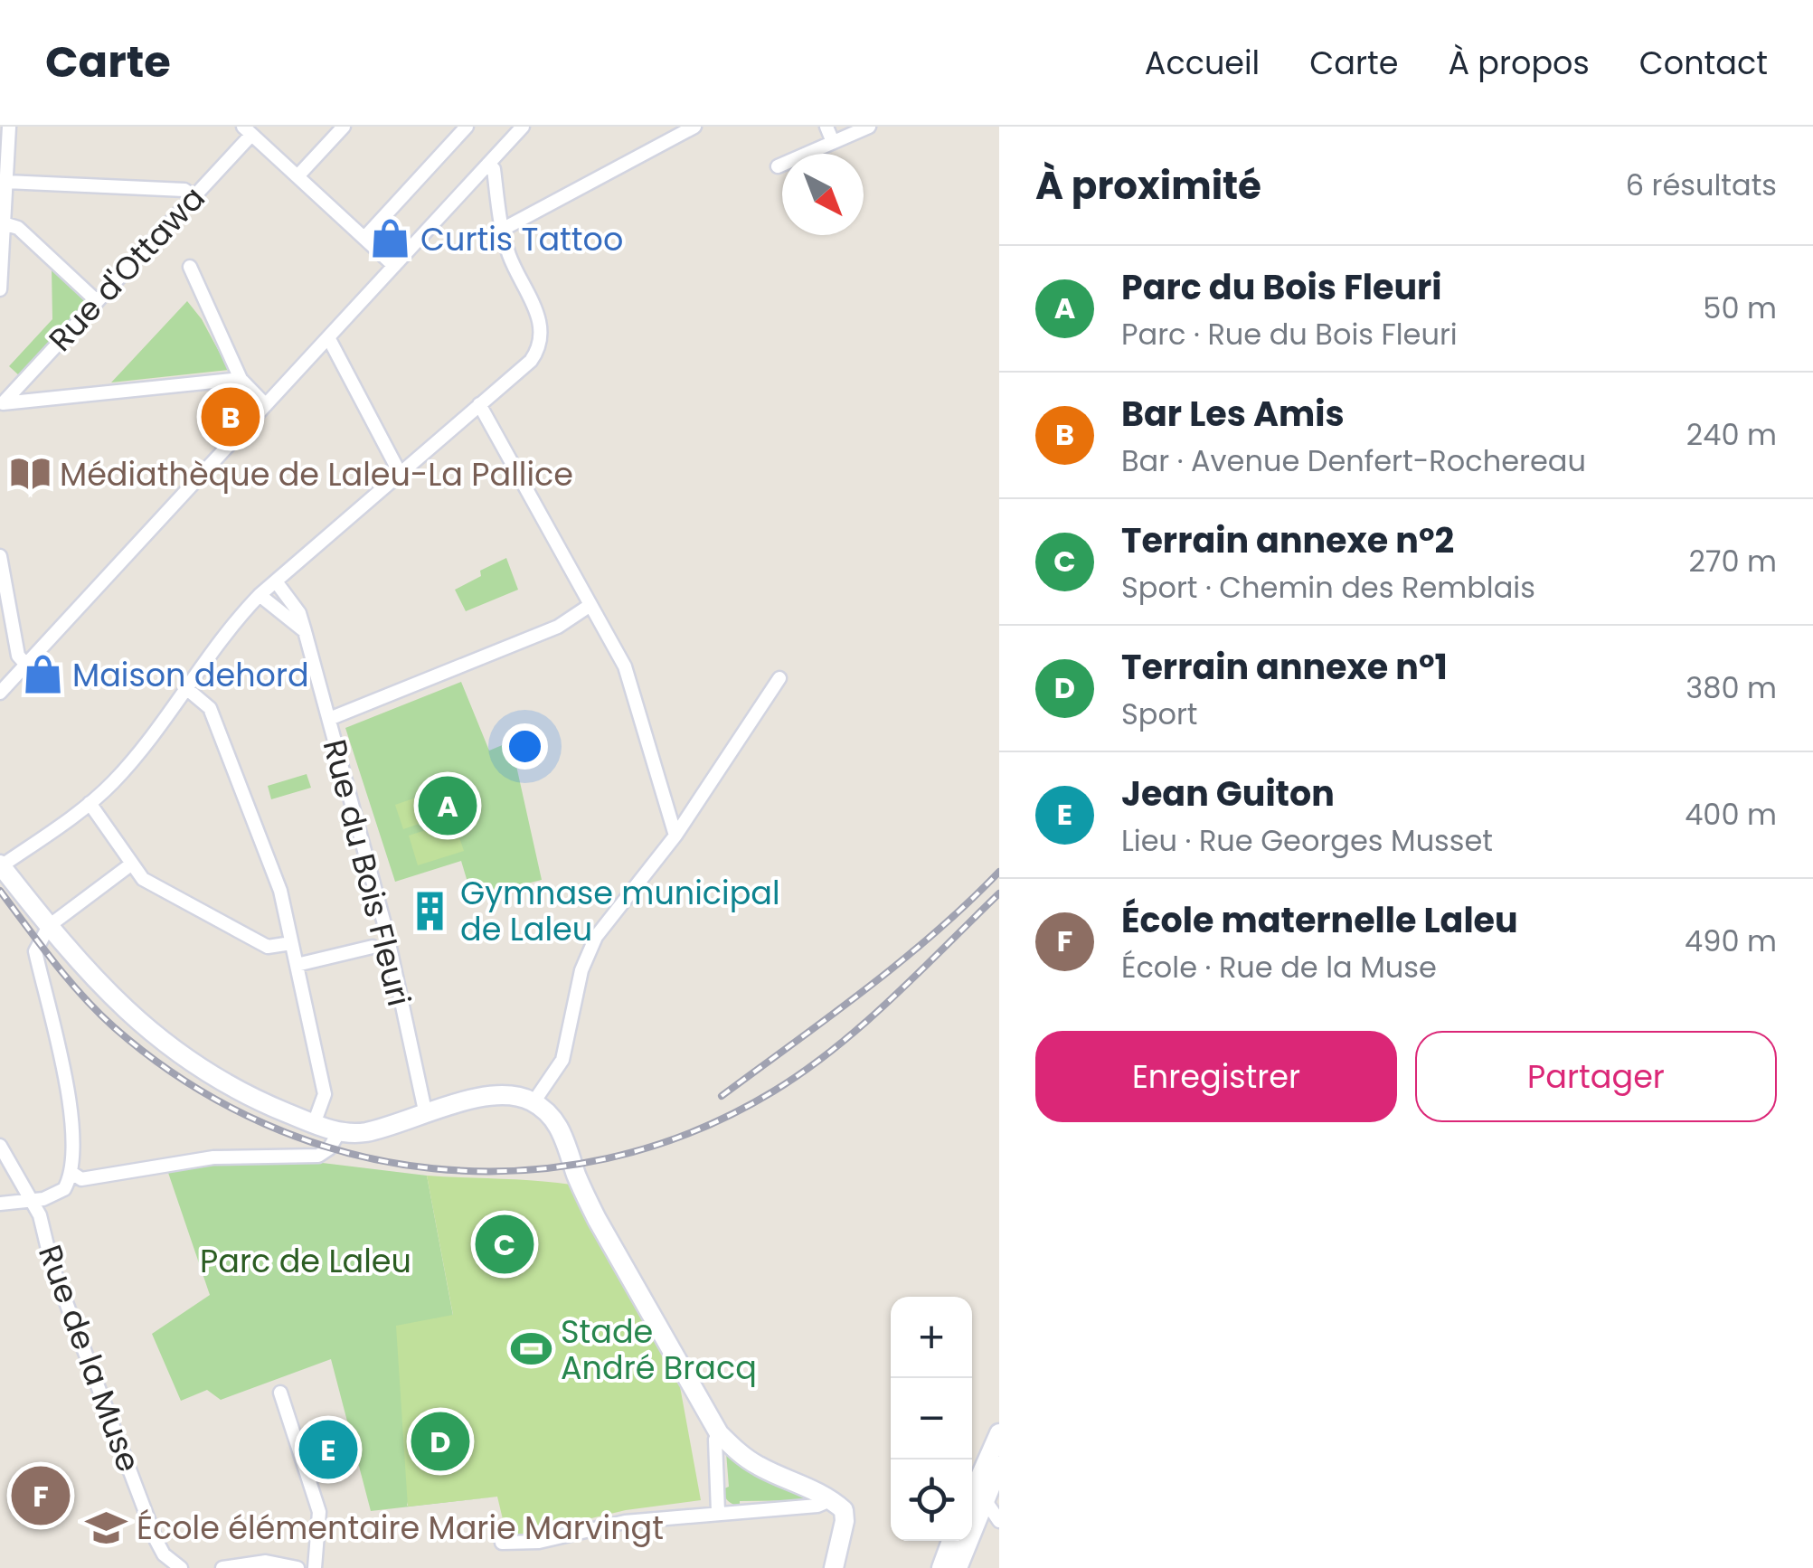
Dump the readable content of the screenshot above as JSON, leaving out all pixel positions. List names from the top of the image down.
{
  "streets": {
    "street": ["Rue d'Ottawa", "Rue du Bois Fleuri", "Rue de la Muse"]
  },
  "parks": ["Parc de Laleu"],
  "places": {
    "shop": ["Curtis Tattoo", "Maison dehord"],
    "library": ["Médiathèque de Laleu-La Pallice"],
    "building": ["Gymnase municipal de Laleu"],
    "sports": ["Stade André Bracq"],
    "school or university": ["École élémentaire Marie Marvingt"]
  },
  "north": "bottom right",
  "page": {
    "header": "Carte",
    "nav": [
      "Accueil",
      "Carte",
      "À propos",
      "Contact"
    ],
    "heading": ["À proximité", "6 résultats"],
    "list": [
      {
        "mark": "A",
        "name": "Parc du Bois Fleuri",
        "note": "Parc · Rue du Bois Fleuri",
        "value": "50 m"
      },
      {
        "mark": "B",
        "name": "Bar Les Amis",
        "note": "Bar · Avenue Denfert-Rochereau",
        "value": "240 m"
      },
      {
        "mark": "C",
        "name": "Terrain annexe n°2",
        "note": "Sport · Chemin des Remblais",
        "value": "270 m"
      },
      {
        "mark": "D",
        "name": "Terrain annexe n°1",
        "note": "Sport",
        "value": "380 m"
      },
      {
        "mark": "E",
        "name": "Jean Guiton",
        "note": "Lieu · Rue Georges Musset",
        "value": "400 m"
      },
      {
        "mark": "F",
        "name": "École maternelle Laleu",
        "note": "École · Rue de la Muse",
        "value": "490 m"
      }
    ],
    "pins": [
      "B",
      "A",
      "C",
      "D",
      "E",
      "F"
    ],
    "buttons": ["Enregistrer", "Partager"],
    "map_buttons": ["+", "−"]
  }
}
